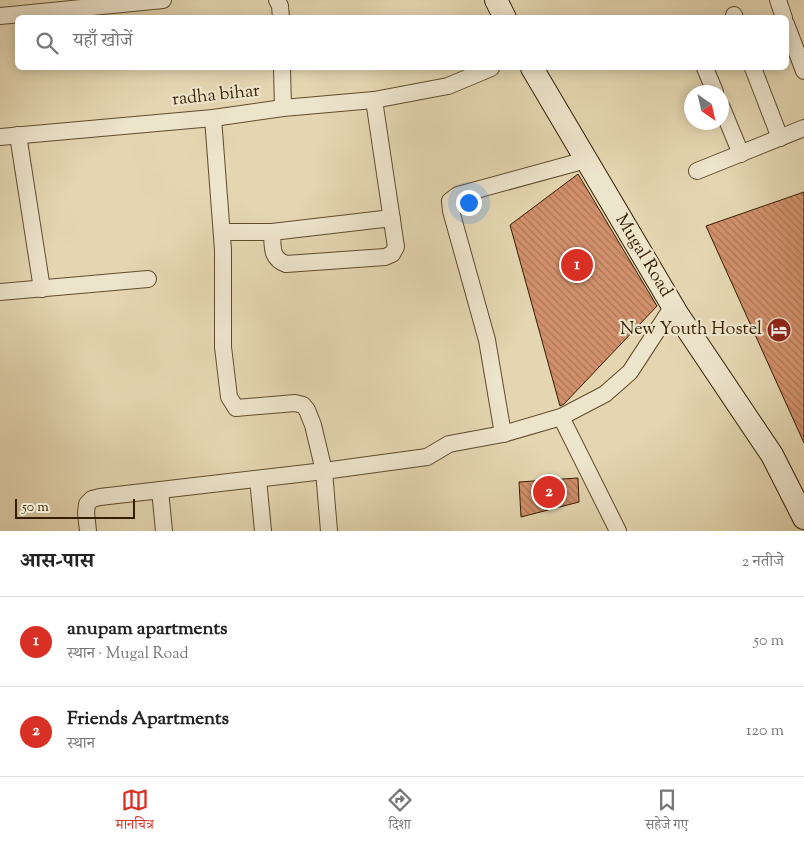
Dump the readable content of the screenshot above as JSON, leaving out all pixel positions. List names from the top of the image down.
{
  "streets": {
    "street": ["radha bihar", "Mugal Road"]
  },
  "places": {
    "hotel": ["New Youth Hostel"]
  },
  "scale_bar": "50 m",
  "north": "bottom right",
  "page": {
    "search": "यहाँ खोजें",
    "pins": ["1", "2"],
    "scale": "50 m",
    "heading": ["आस-पास", "2 नतीजे"],
    "list": [
      {
        "mark": "1",
        "name": "anupam apartments",
        "note": "स्थान · Mugal Road",
        "value": "50 m"
      },
      {
        "mark": "2",
        "name": "Friends Apartments",
        "note": "स्थान",
        "value": "120 m"
      }
    ],
    "nav": ["मानचित्र", "दिशा", "सहेजे गए"]
  }
}
